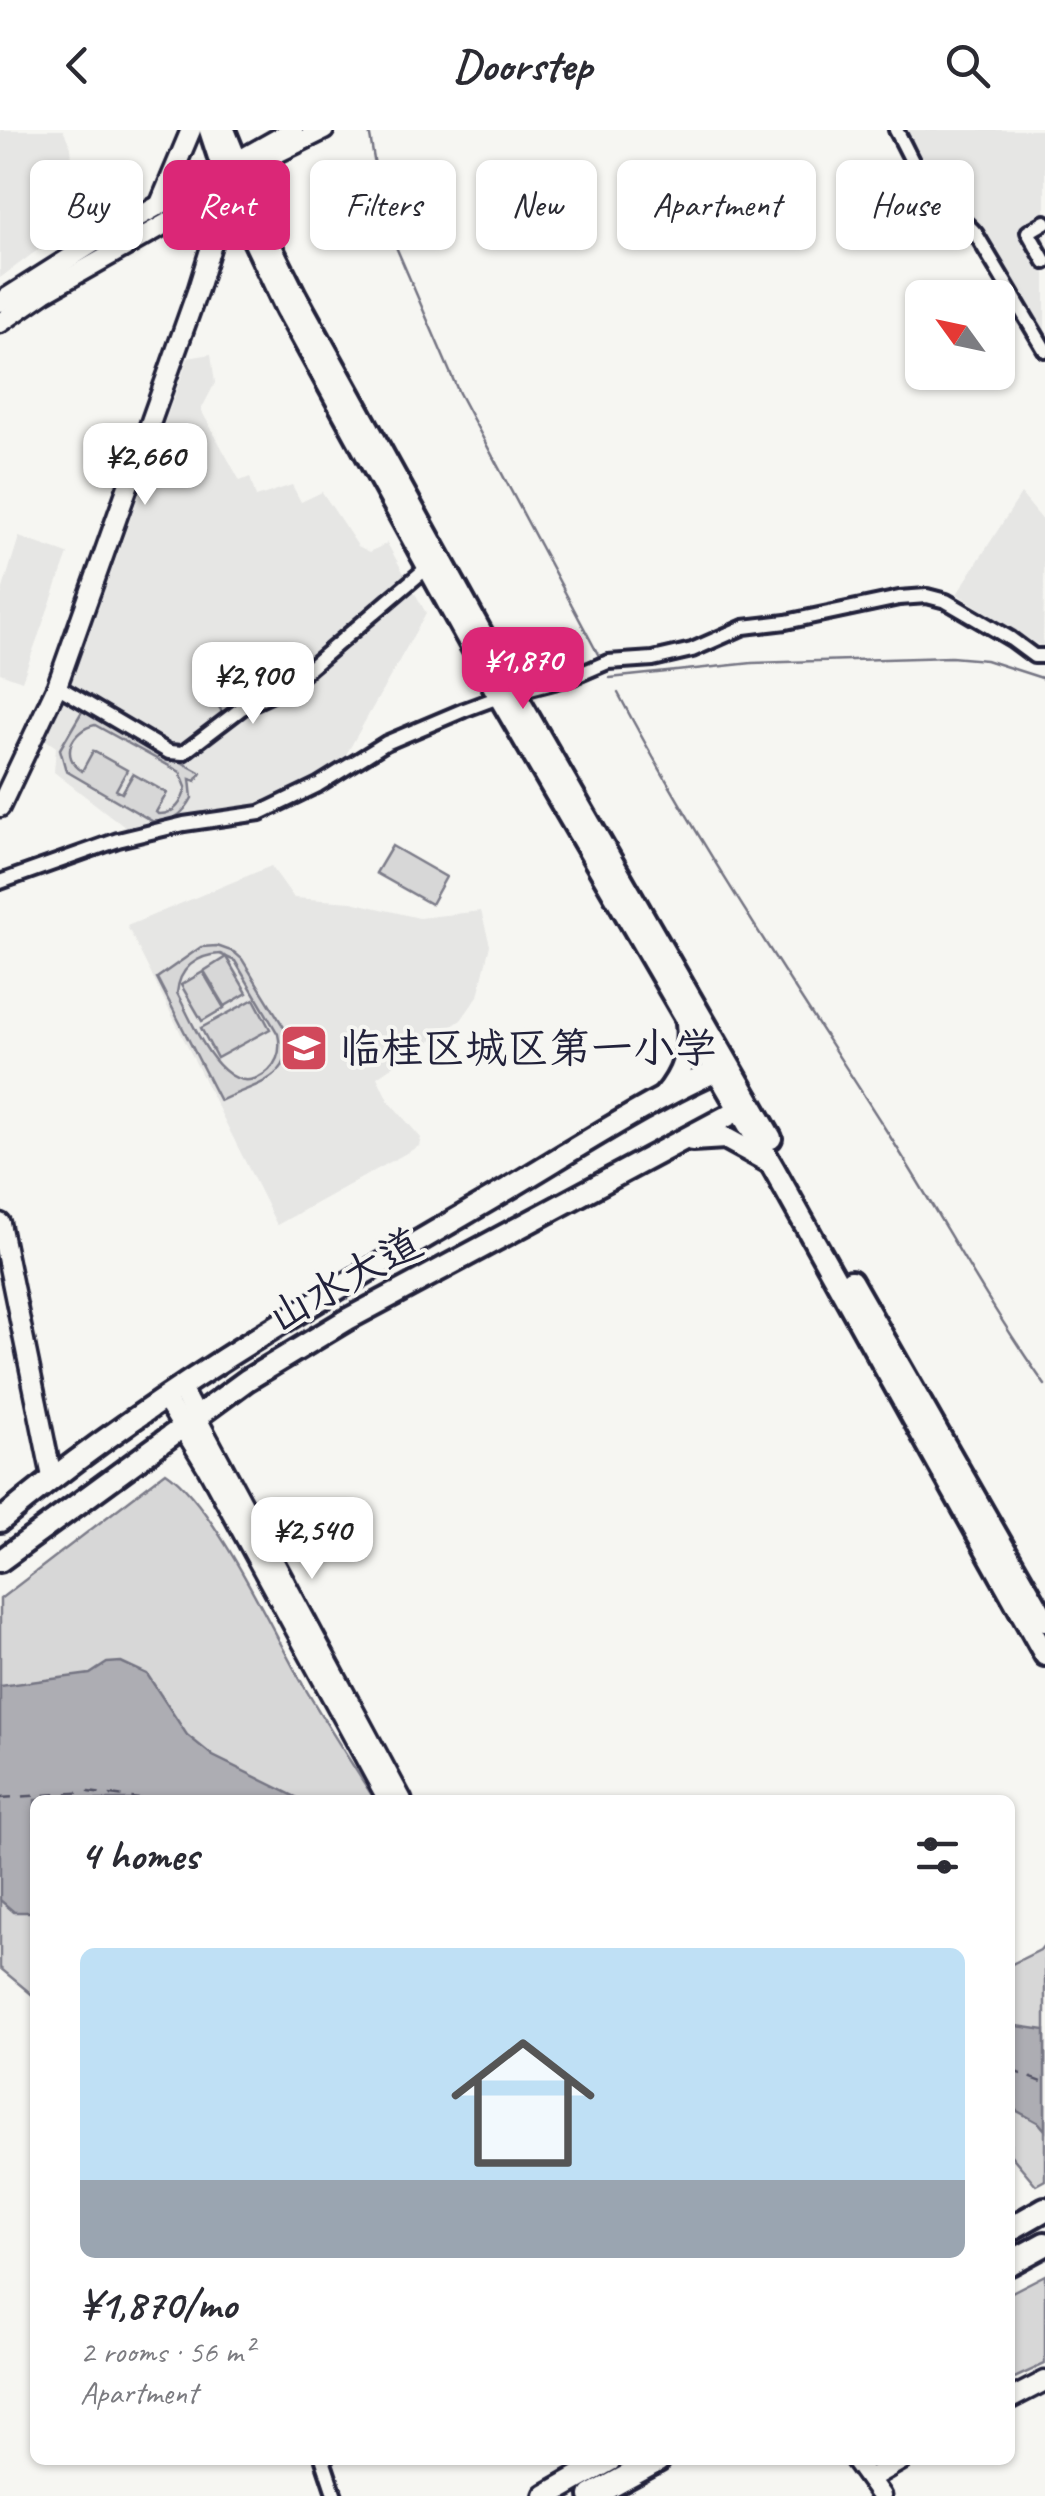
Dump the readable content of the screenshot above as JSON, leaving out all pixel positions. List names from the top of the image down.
{
  "streets": {
    "main road": ["山水大道"]
  },
  "places": {
    "school or university": ["临桂区城区第一小学"]
  },
  "north": "top left",
  "page": {
    "header": "Doorstep",
    "chip": [
      "Buy",
      "Rent",
      "Filters",
      "New",
      "Apartment",
      "House"
    ],
    "price": [
      "¥2,660",
      "¥1,870",
      "¥2,900",
      "¥2,540"
    ],
    "heading": "4 homes",
    "list": [
      {
        "name": "¥1,870/mo",
        "note": "2 rooms · 56 m² · Apartment"
      }
    ]
  }
}
